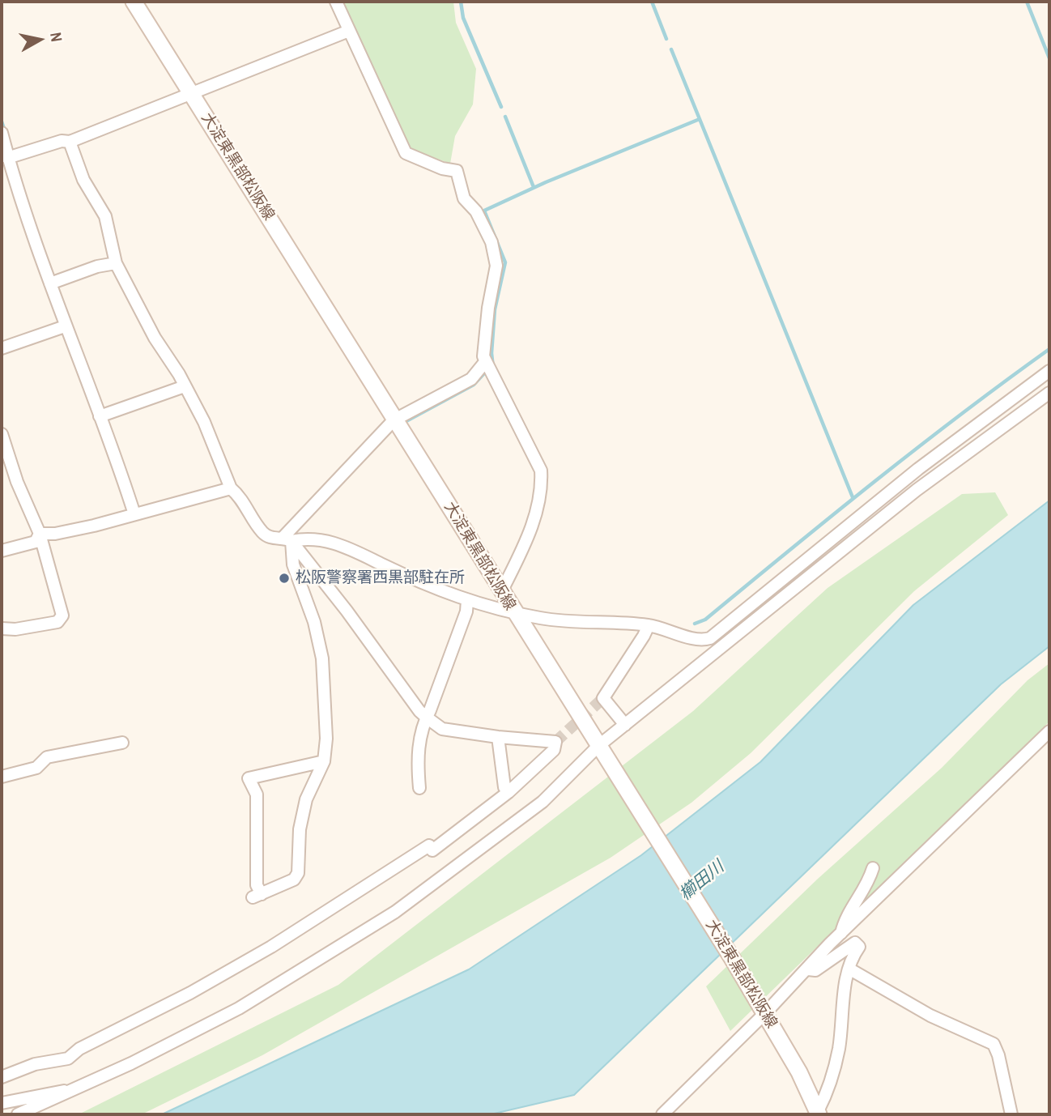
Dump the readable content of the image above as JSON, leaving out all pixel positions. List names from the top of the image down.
{
  "streets": {
    "main road": ["大淀東黒部松阪線"]
  },
  "water": ["櫛田川"],
  "places": ["松阪警察署西黒部駐在所"],
  "north": "right"
}
